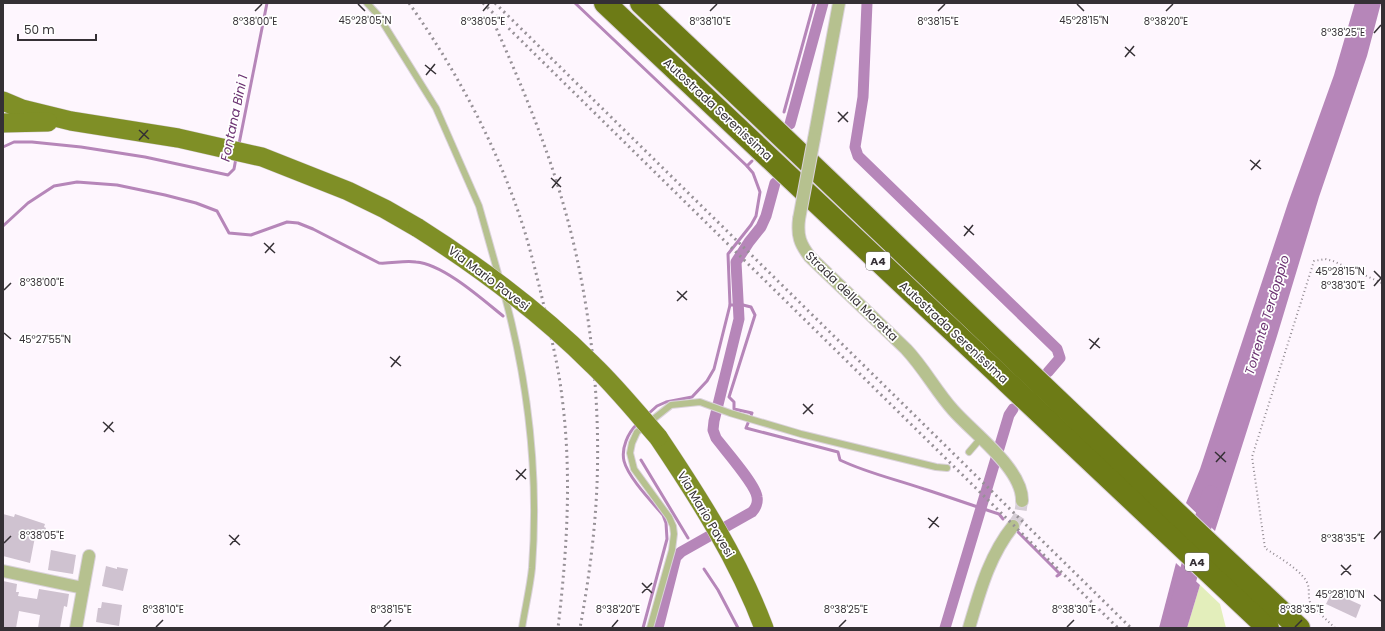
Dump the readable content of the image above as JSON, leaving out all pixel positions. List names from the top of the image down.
{
  "streets": {
    "highway": ["Autostrada Serenissima", "A4"],
    "main road": ["Via Mario Pavesi"],
    "street": ["Strada della Moretta"]
  },
  "water": ["Fontana Bini 1", "Torrente Terdoppio"],
  "scale_bar": "50 m",
  "coordinates": [
    "45°28'05\"N",
    "45°28'15\"N",
    "8°38'00\"E",
    "8°38'05\"E",
    "8°38'10\"E",
    "8°38'15\"E",
    "8°38'20\"E",
    "8°38'25\"E",
    "8°38'30\"E",
    "45°27'55\"N",
    "8°38'35\"E",
    "45°28'10\"N"
  ]
}
